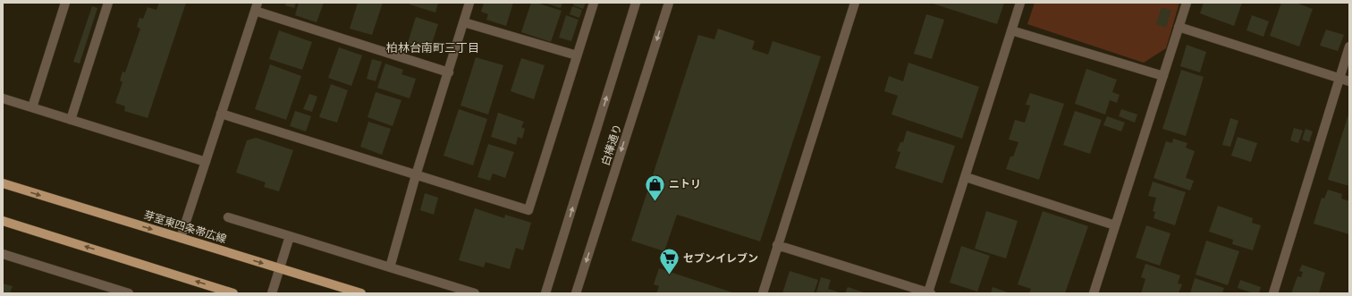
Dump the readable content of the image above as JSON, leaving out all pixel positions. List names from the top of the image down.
{
  "streets": {
    "main road": ["芽室東四条帯広線"],
    "street": ["白樺通り"]
  },
  "districts": ["柏林台南町三丁目"],
  "places": {
    "shop": ["ニトリ"],
    "supermarket": ["セブンイレブン"]
  }
}
